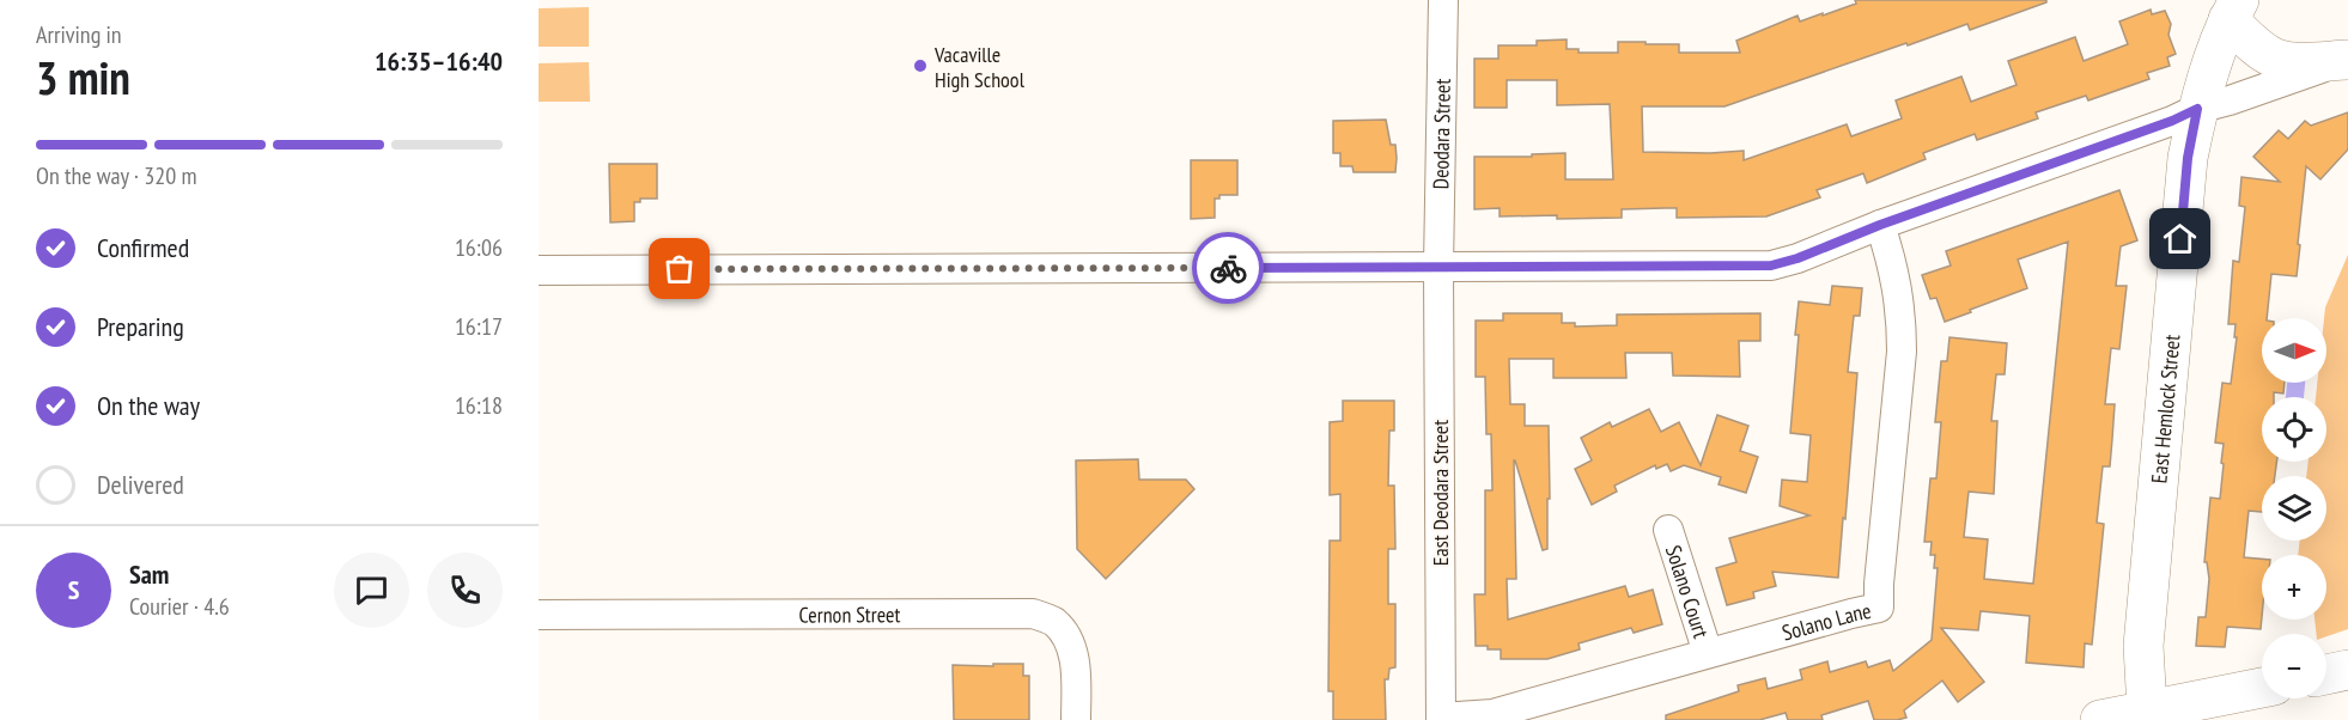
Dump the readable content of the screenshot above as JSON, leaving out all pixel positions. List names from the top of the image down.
{
  "streets": {
    "street": [
      "Deodara Street",
      "East Hemlock Street",
      "East Deodara Street",
      "Solano Court",
      "Cernon Street",
      "Solano Lane"
    ]
  },
  "crossings": [
    ["Deodara Street", "East Deodara Street"],
    ["East Deodara Street", "Solano Lane"],
    ["Solano Court", "Solano Lane"]
  ],
  "places": ["Vacaville High School"],
  "north": "right",
  "page": {
    "heading": ["3 min", "Arriving in", "16:35–16:40"],
    "panel": ["Sam", "Courier · 4.6"],
    "bar": "On the way · 320 m",
    "list": [
      ["Confirmed", "16:06"],
      ["Preparing", "16:17"],
      ["On the way", "16:18"],
      "Delivered"
    ],
    "map_buttons": ["+", "−"],
    "round": "S"
  }
}
